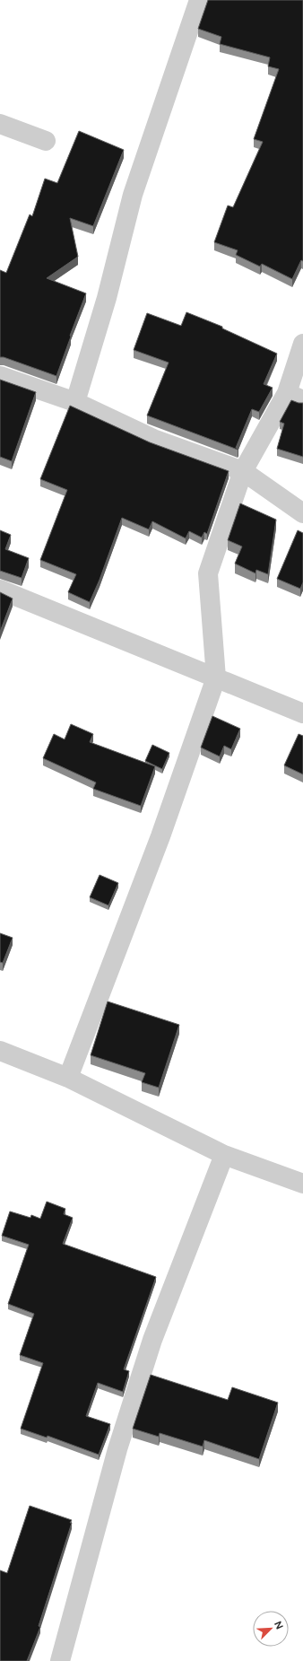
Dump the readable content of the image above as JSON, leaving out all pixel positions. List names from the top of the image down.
{
  "north": "top right"
}
